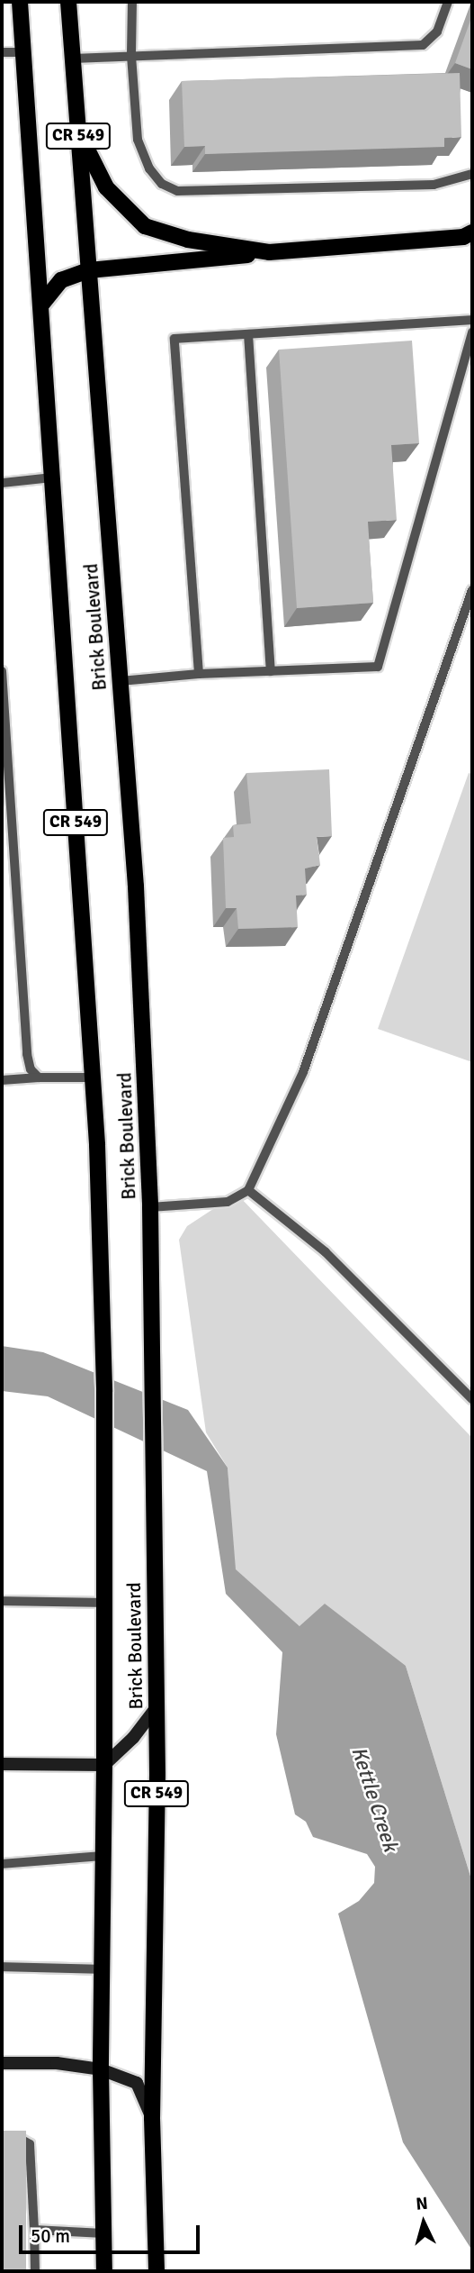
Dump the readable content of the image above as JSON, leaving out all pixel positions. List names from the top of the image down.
{
  "streets": {
    "main road": ["CR 549", "Brick Boulevard"]
  },
  "water": ["Kettle Creek"],
  "scale_bar": "50 m",
  "north": "top"
}
